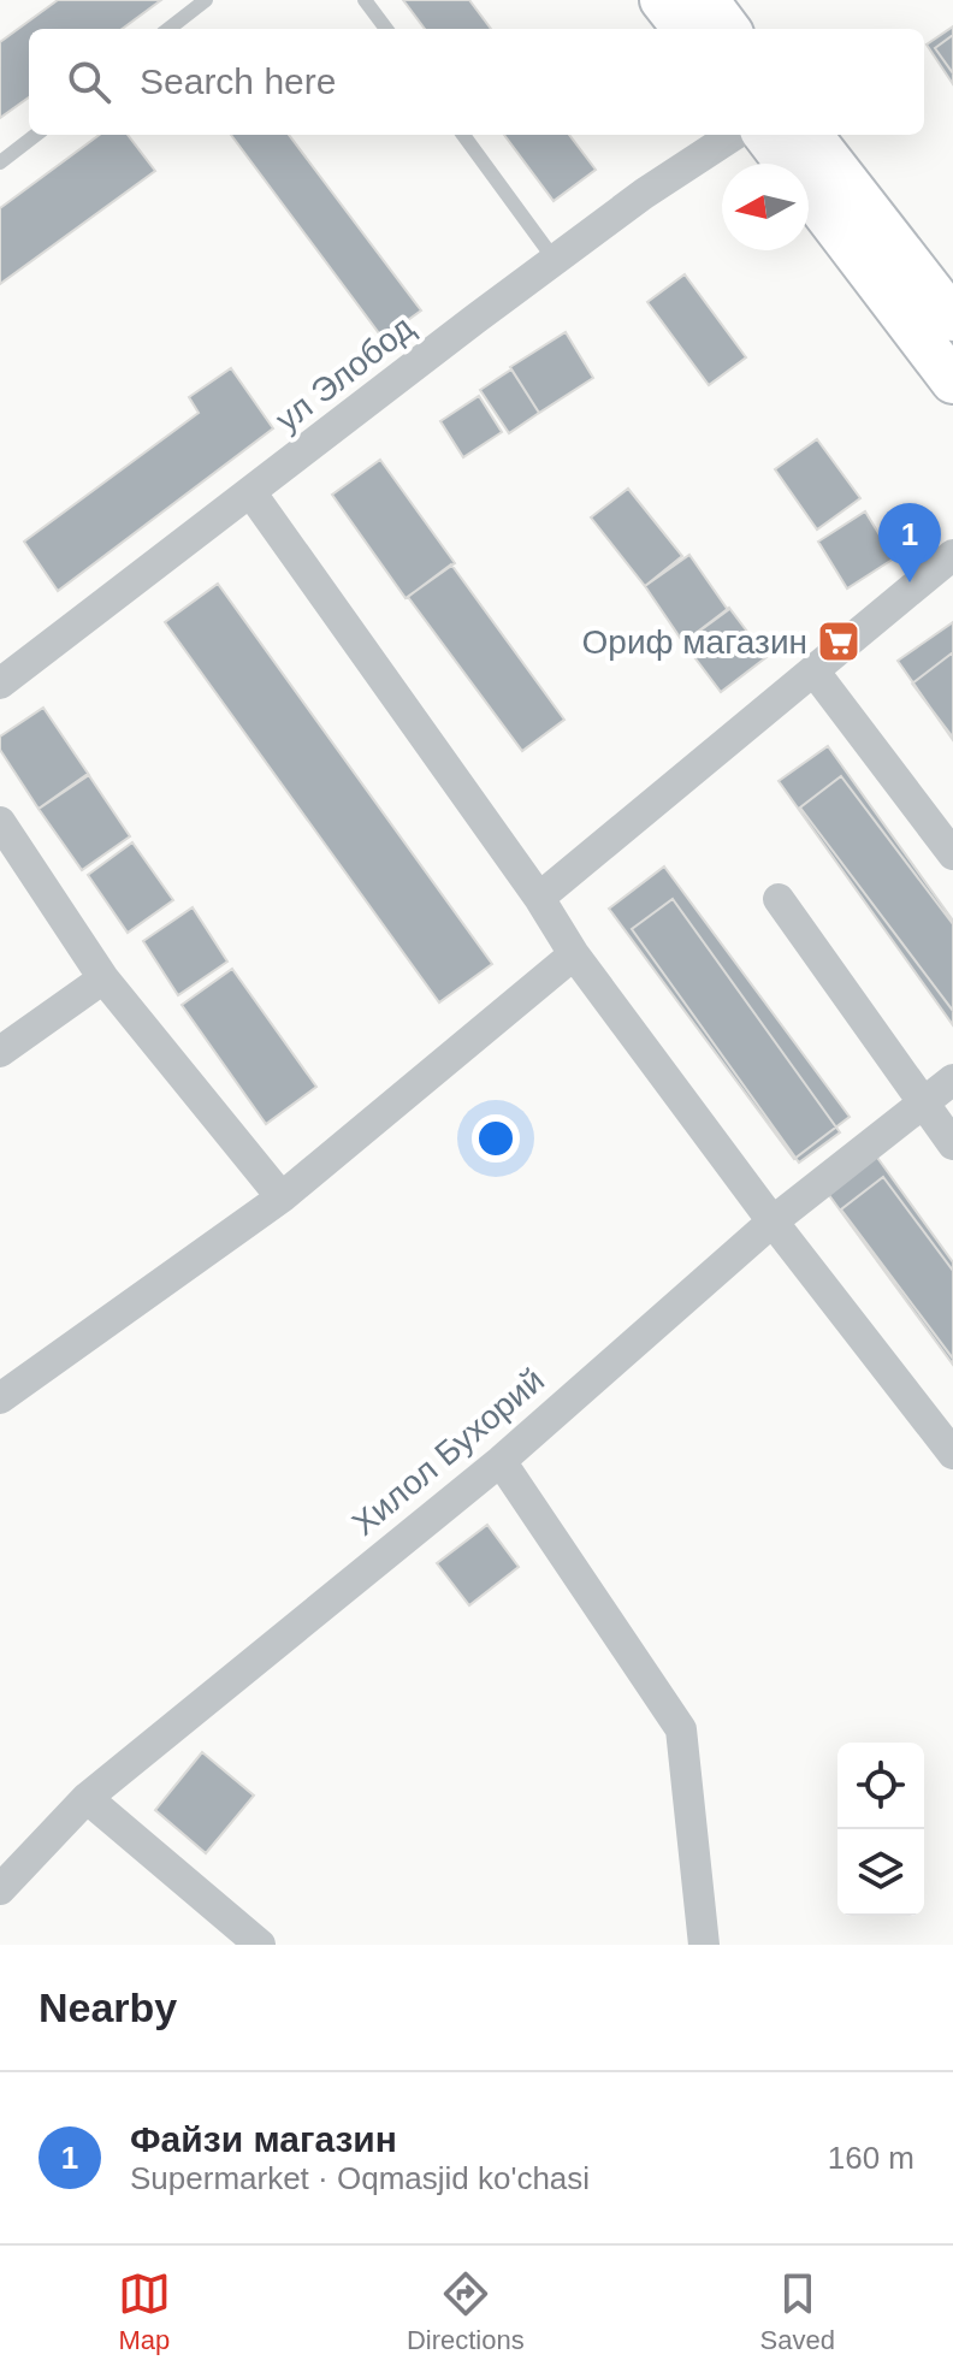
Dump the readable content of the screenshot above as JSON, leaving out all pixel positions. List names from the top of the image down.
{
  "streets": {
    "street": ["ул Элобод", "Хилол Бухорий"]
  },
  "places": {
    "supermarket": ["Ориф магазин"]
  },
  "north": "left",
  "page": {
    "search": "Search here",
    "pins": "1",
    "heading": "Nearby",
    "list": [
      {
        "mark": "1",
        "name": "Файзи магазин",
        "note": "Supermarket · Oqmasjid ko'chasi",
        "value": "160 m"
      }
    ],
    "nav": ["Map", "Directions", "Saved"]
  }
}
